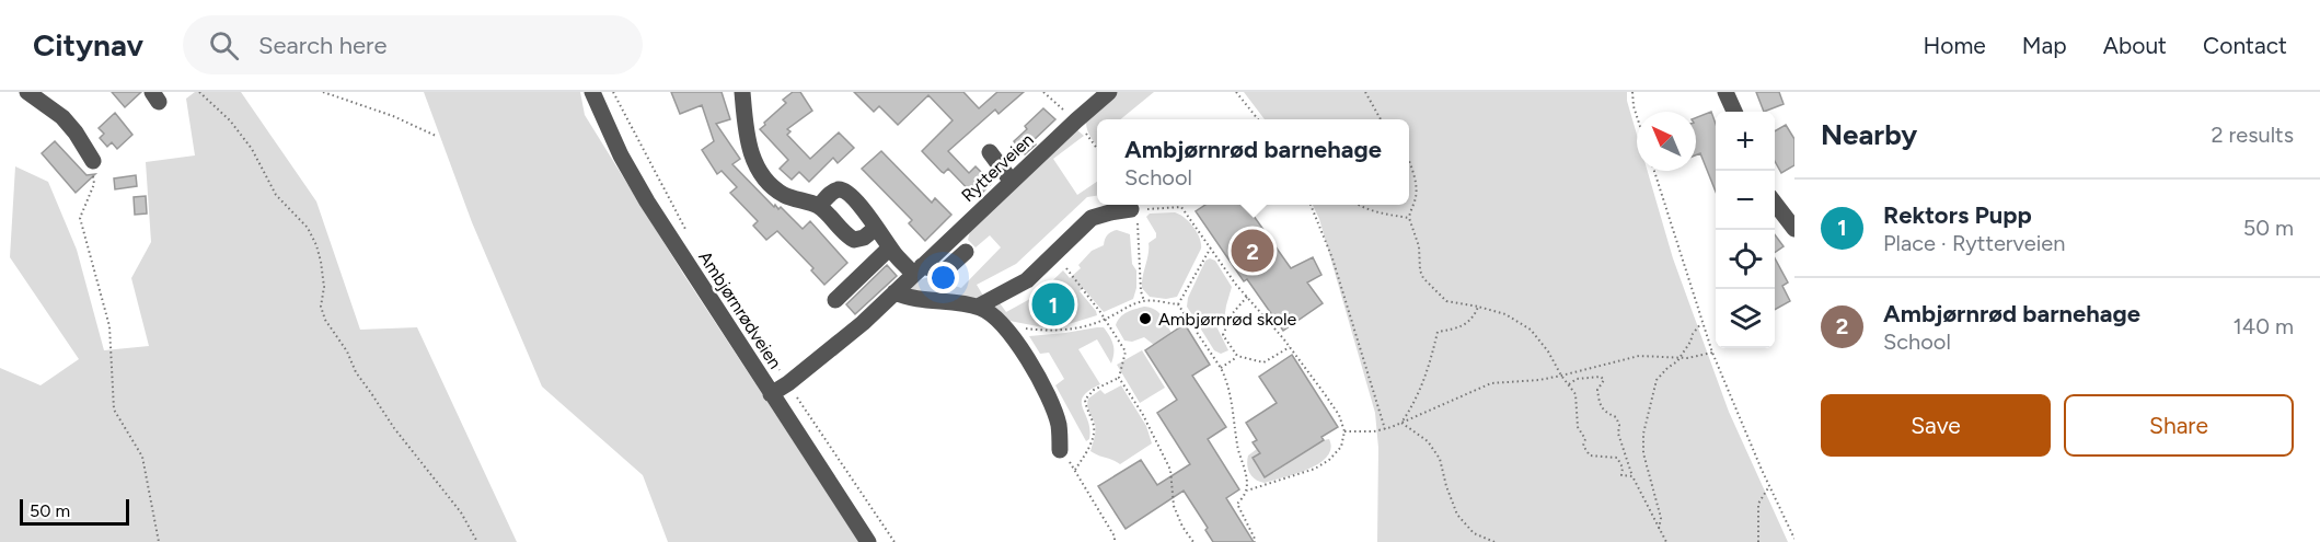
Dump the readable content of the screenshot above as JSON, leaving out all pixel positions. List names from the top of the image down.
{
  "streets": {
    "street": ["Rytterveien", "Ambjørnrødveien"]
  },
  "crossings": [
    ["Rytterveien", "Ambjørnrødveien"]
  ],
  "places": ["Ambjørnrød skole"],
  "scale_bar": "50 m",
  "north": "top left",
  "page": {
    "header": "Citynav",
    "search": "Search here",
    "nav": [
      "Home",
      "Map",
      "About",
      "Contact"
    ],
    "heading": ["Nearby", "2 results"],
    "map_buttons": ["+", "−"],
    "popup": ["Ambjørnrød barnehage", "School"],
    "list": [
      {
        "mark": "1",
        "name": "Rektors Pupp",
        "note": "Place · Rytterveien",
        "value": "50 m"
      },
      {
        "mark": "2",
        "name": "Ambjørnrød barnehage",
        "note": "School",
        "value": "140 m"
      }
    ],
    "pins": ["2", "1"],
    "buttons": ["Save", "Share"],
    "scale": "50 m"
  }
}
